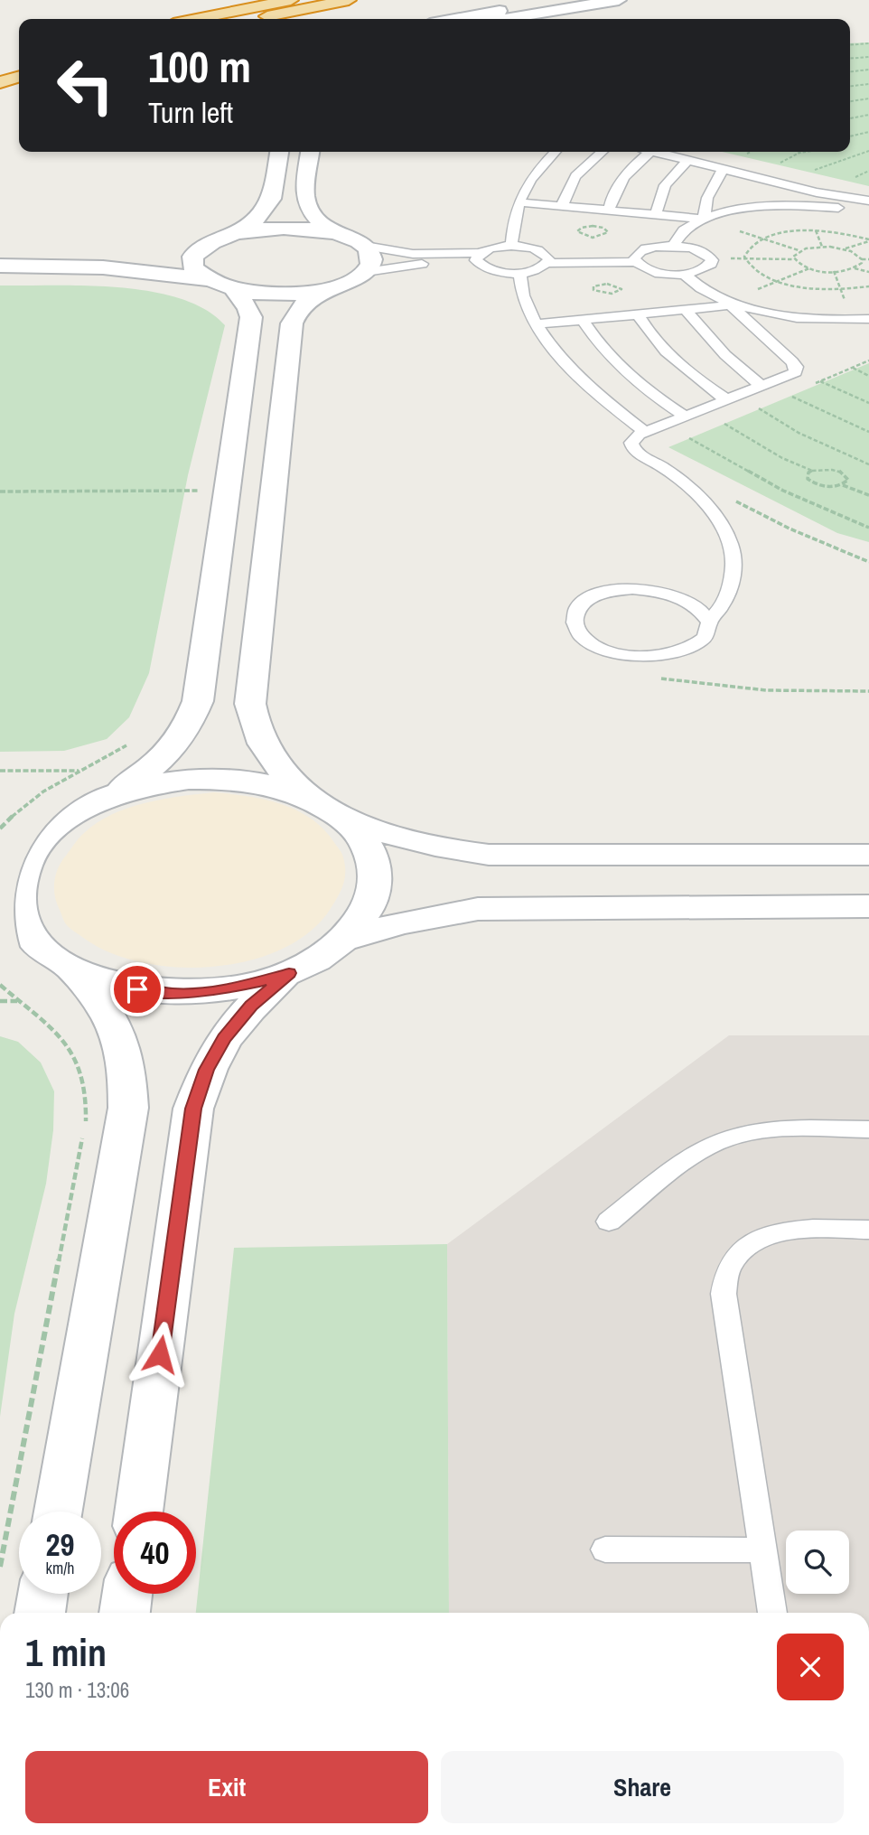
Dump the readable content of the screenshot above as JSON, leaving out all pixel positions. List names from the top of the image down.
{
  "page": {
    "turn": ["100 m", "Turn left"],
    "speed": "29 km/h",
    "limit": "40",
    "heading": ["1 min", "130 m · 13:06"],
    "buttons": ["Exit", "Share"]
  }
}
